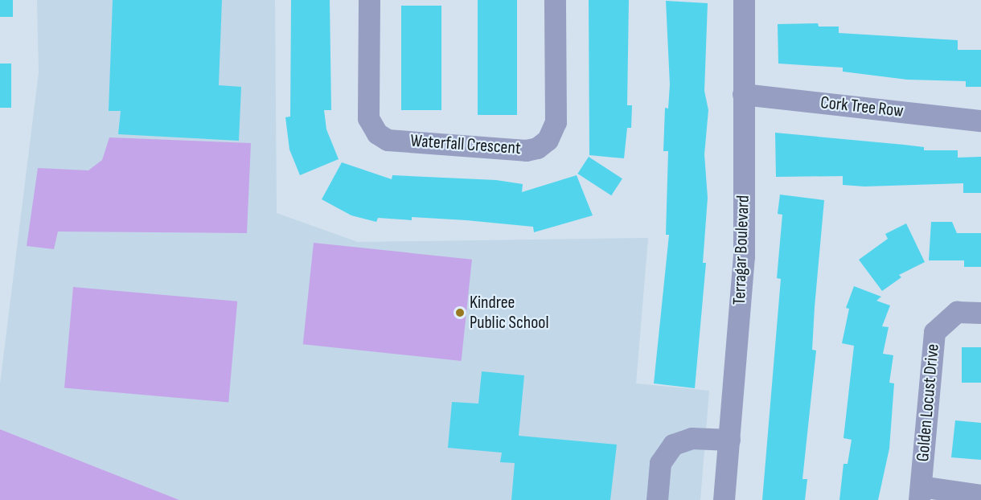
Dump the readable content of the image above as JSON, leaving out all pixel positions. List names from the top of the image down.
{
  "streets": {
    "street": [
      "Cork Tree Row",
      "Waterfall Crescent",
      "Terragar Boulevard",
      "Golden Locust Drive"
    ]
  },
  "crossings": [
    ["Cork Tree Row", "Terragar Boulevard"]
  ],
  "places": ["Kindree Public School"]
}
